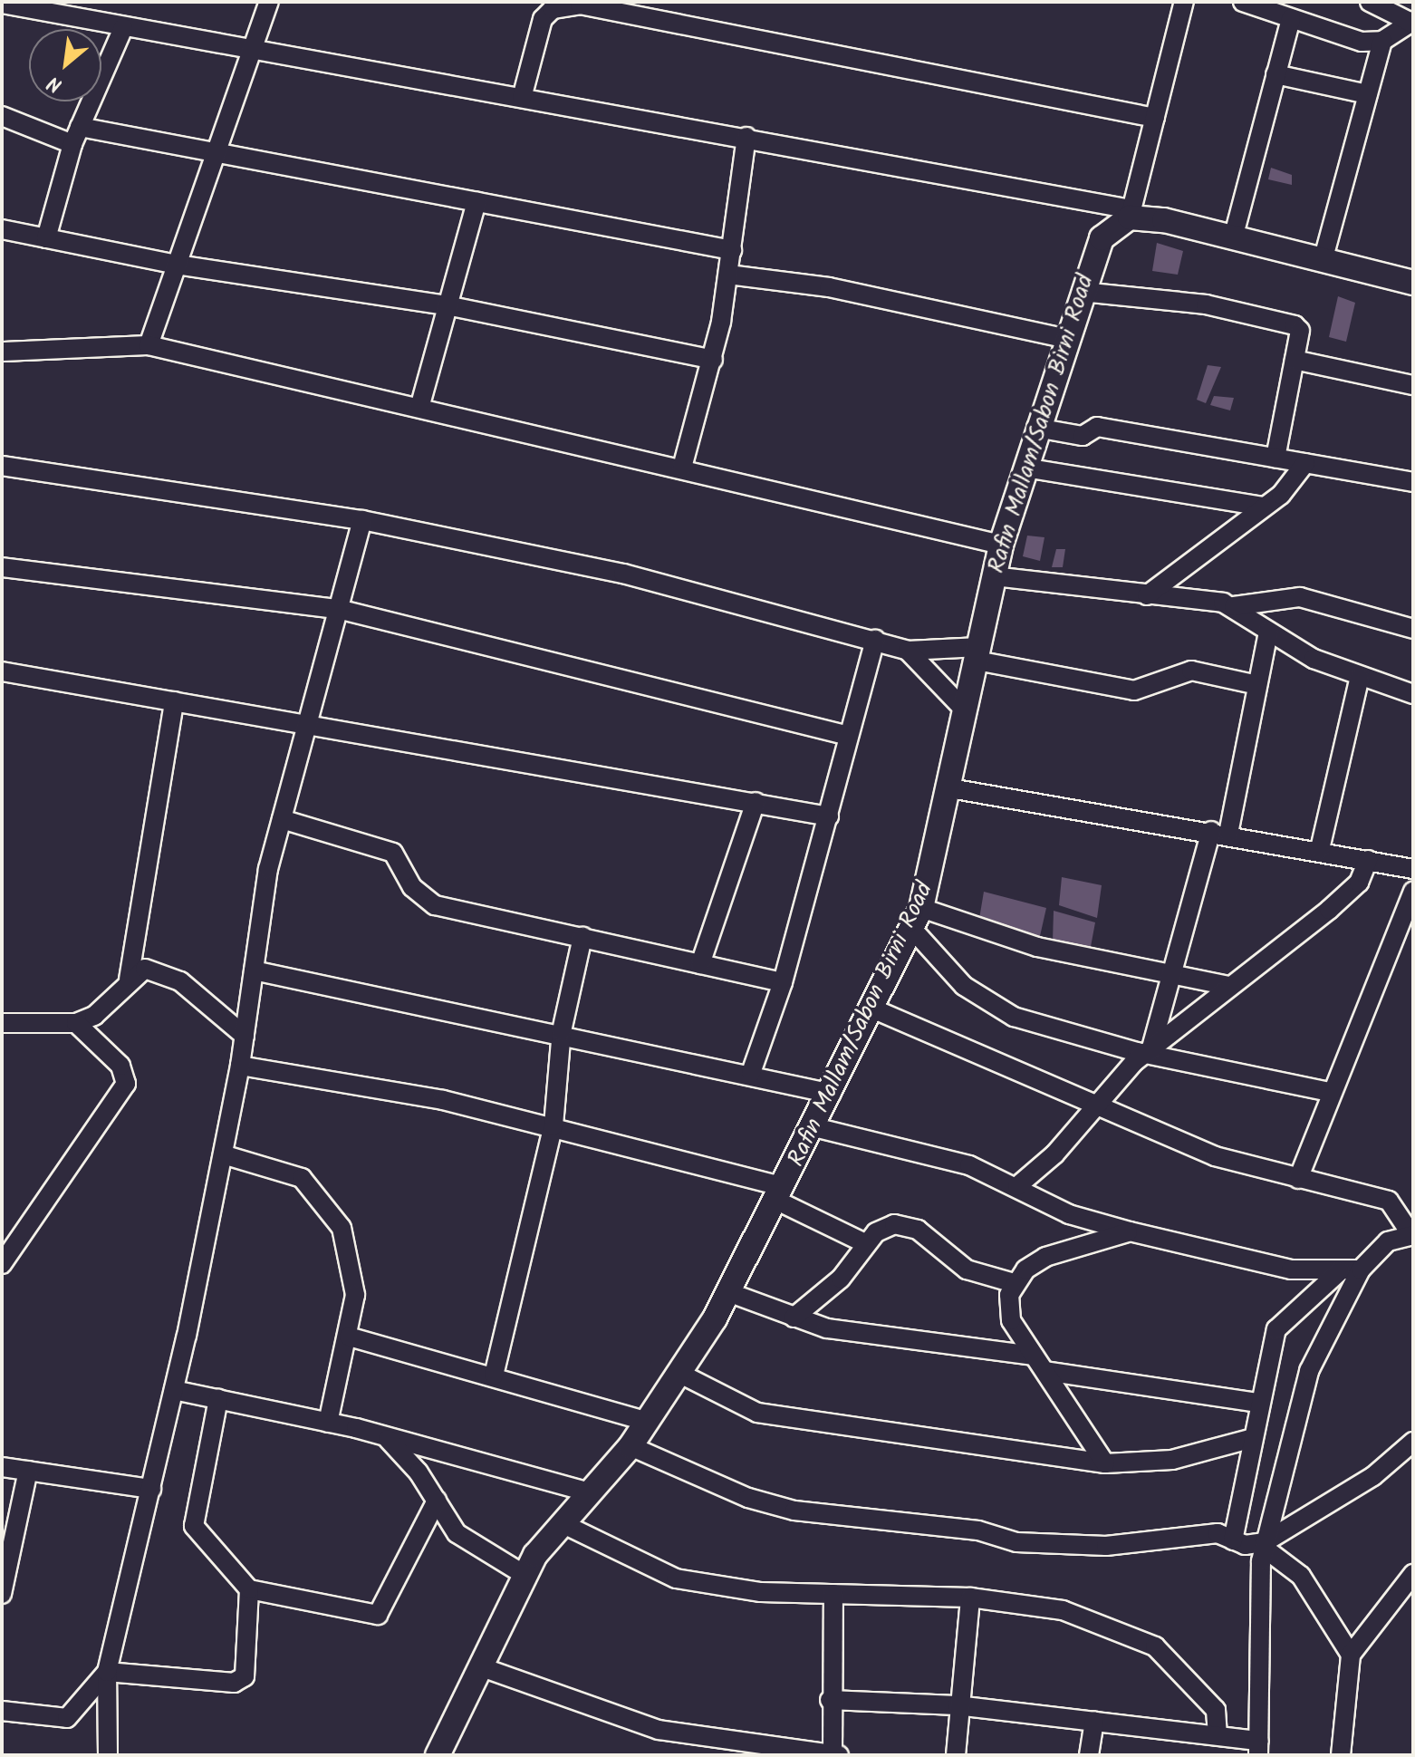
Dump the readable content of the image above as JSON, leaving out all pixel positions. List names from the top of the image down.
{
  "streets": {
    "street": ["Rafin Mallam/Sabon Birni Road"]
  },
  "north": "bottom left"
}
